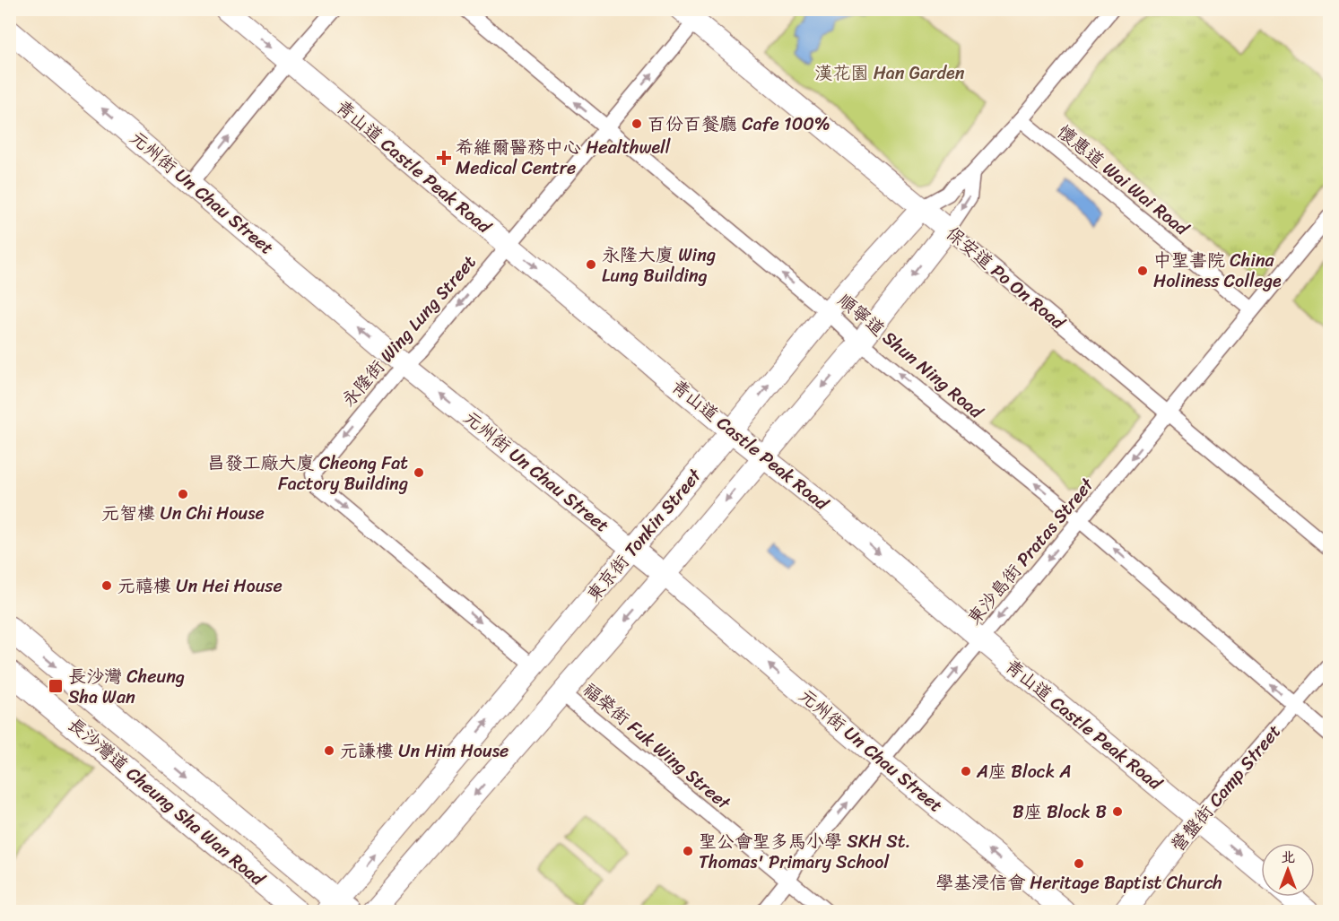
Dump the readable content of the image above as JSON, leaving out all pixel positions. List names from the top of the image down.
{
  "streets": {
    "main road": [
      "青山道 Castle Peak Road",
      "元州街 Un Chau Street",
      "保安道 Po On Road",
      "東京街 Tonkin Street",
      "營盤街 Camp Street",
      "長沙灣道 Cheung Sha Wan Road"
    ],
    "street": [
      "懷惠道 Wai Wai Road",
      "永隆街 Wing Lung Street",
      "順寧道 Shun Ning Road",
      "東沙島街 Pratas Street",
      "福榮街 Fuk Wing Street"
    ]
  },
  "crossings": [
    ["青山道 Castle Peak Road", "永隆街 Wing Lung Street"],
    ["青山道 Castle Peak Road", "東京街 Tonkin Street"],
    ["青山道 Castle Peak Road", "東沙島街 Pratas Street"],
    ["青山道 Castle Peak Road", "營盤街 Camp Street"],
    ["懷惠道 Wai Wai Road", "東京街 Tonkin Street"],
    ["懷惠道 Wai Wai Road", "東沙島街 Pratas Street"],
    ["元州街 Un Chau Street", "永隆街 Wing Lung Street"],
    ["元州街 Un Chau Street", "東京街 Tonkin Street"],
    ["元州街 Un Chau Street", "東沙島街 Pratas Street"],
    ["保安道 Po On Road", "永隆街 Wing Lung Street"],
    ["保安道 Po On Road", "東京街 Tonkin Street"],
    ["保安道 Po On Road", "東沙島街 Pratas Street"],
    ["永隆街 Wing Lung Street", "順寧道 Shun Ning Road"],
    ["永隆街 Wing Lung Street", "東京街 Tonkin Street"],
    ["順寧道 Shun Ning Road", "東京街 Tonkin Street"],
    ["順寧道 Shun Ning Road", "東沙島街 Pratas Street"],
    ["順寧道 Shun Ning Road", "營盤街 Camp Street"],
    ["東京街 Tonkin Street", "長沙灣道 Cheung Sha Wan Road"],
    ["東沙島街 Pratas Street", "福榮街 Fuk Wing Street"]
  ],
  "one_way": [
    "青山道 Castle Peak Road",
    "元州街 Un Chau Street",
    "順寧道 Shun Ning Road",
    "東京街 Tonkin Street"
  ],
  "parks": ["漢花園 Han Garden"],
  "places": {
    "other": [
      "百份百餐廳 Cafe 100%",
      "永隆大廈 Wing Lung Building",
      "中聖書院 China Holiness College",
      "昌發工廠大廈 Cheong Fat Factory Building",
      "元智樓 Un Chi House",
      "元禧樓 Un Hei House",
      "元謙樓 Un Him House",
      "A座 Block A",
      "B座 Block B",
      "聖公會聖多馬小學 SKH St. Thomas' Primary School",
      "學基浸信會 Heritage Baptist Church"
    ],
    "health": ["希維爾醫務中心 Healthwell Medical Centre"],
    "transit": ["長沙灣 Cheung Sha Wan"]
  },
  "north": "top"
}
